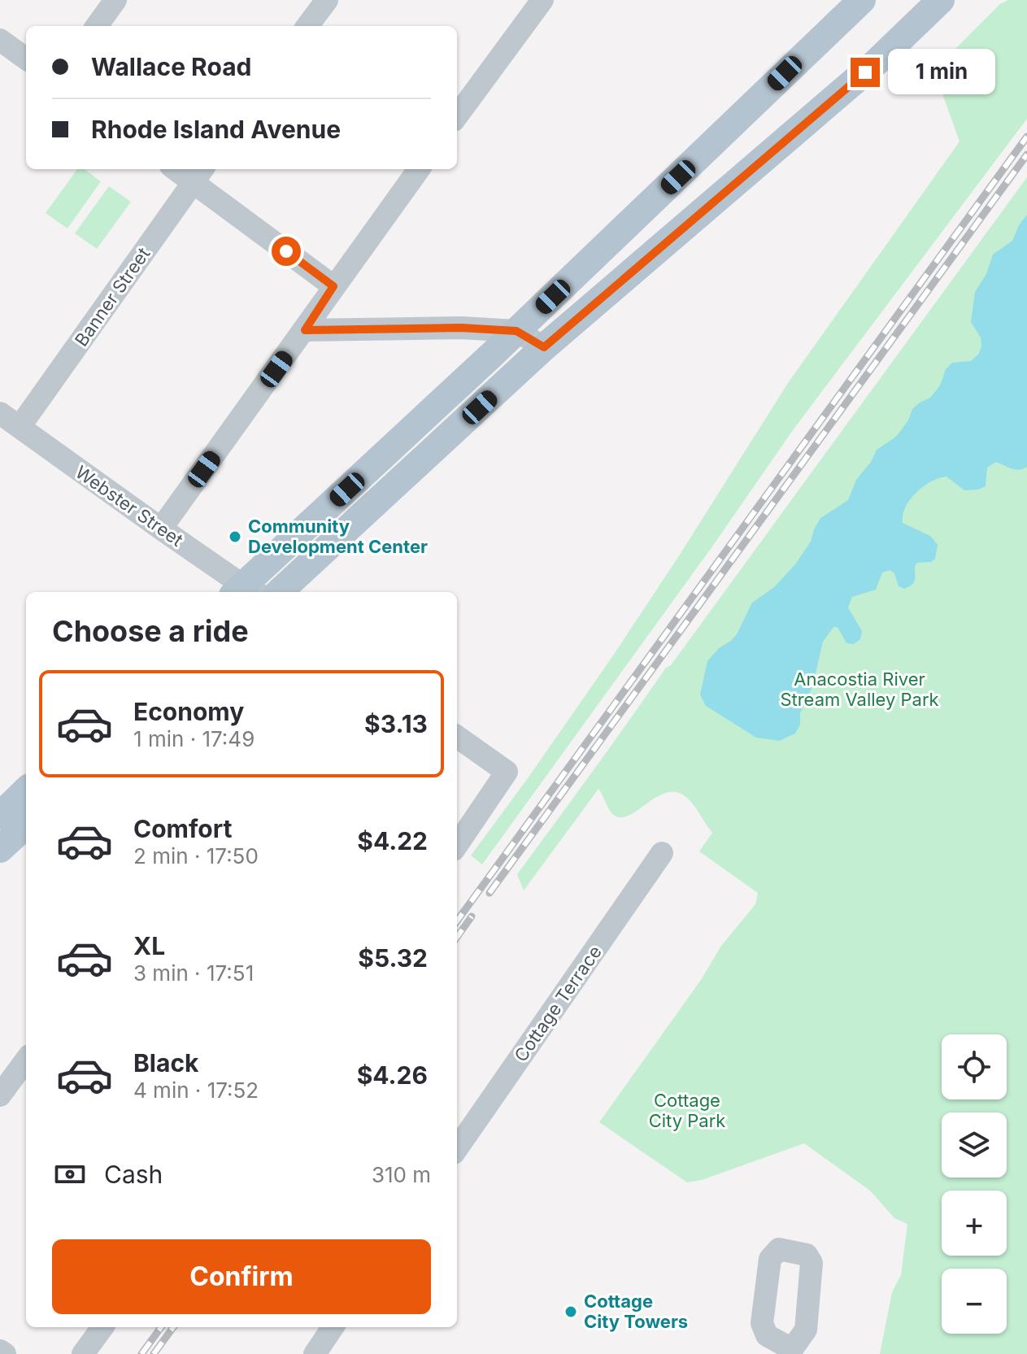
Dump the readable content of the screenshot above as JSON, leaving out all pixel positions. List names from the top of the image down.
{
  "streets": {
    "street": ["Banner Street", "Webster Street", "Cottage Terrace"]
  },
  "crossings": [
    ["Banner Street", "Webster Street"]
  ],
  "parks": ["Anacostia River Stream Valley Park", "Cottage City Park"],
  "places": ["Community Development Center", "Cottage City Towers"],
  "page": {
    "banner": ["Wallace Road", "Rhode Island Avenue"],
    "bubble": "1 min",
    "heading": "Choose a ride",
    "list": [
      {
        "name": "Economy",
        "note": "1 min · 17:49",
        "value": "$3.13"
      },
      {
        "name": "Comfort",
        "note": "2 min · 17:50",
        "value": "$4.22"
      },
      {
        "name": "XL",
        "note": "3 min · 17:51",
        "value": "$5.32"
      },
      {
        "name": "Black",
        "note": "4 min · 17:52",
        "value": "$4.26"
      }
    ],
    "map_buttons": ["+", "−"],
    "pay": ["Cash", "310 m"],
    "buttons": "Confirm"
  }
}
